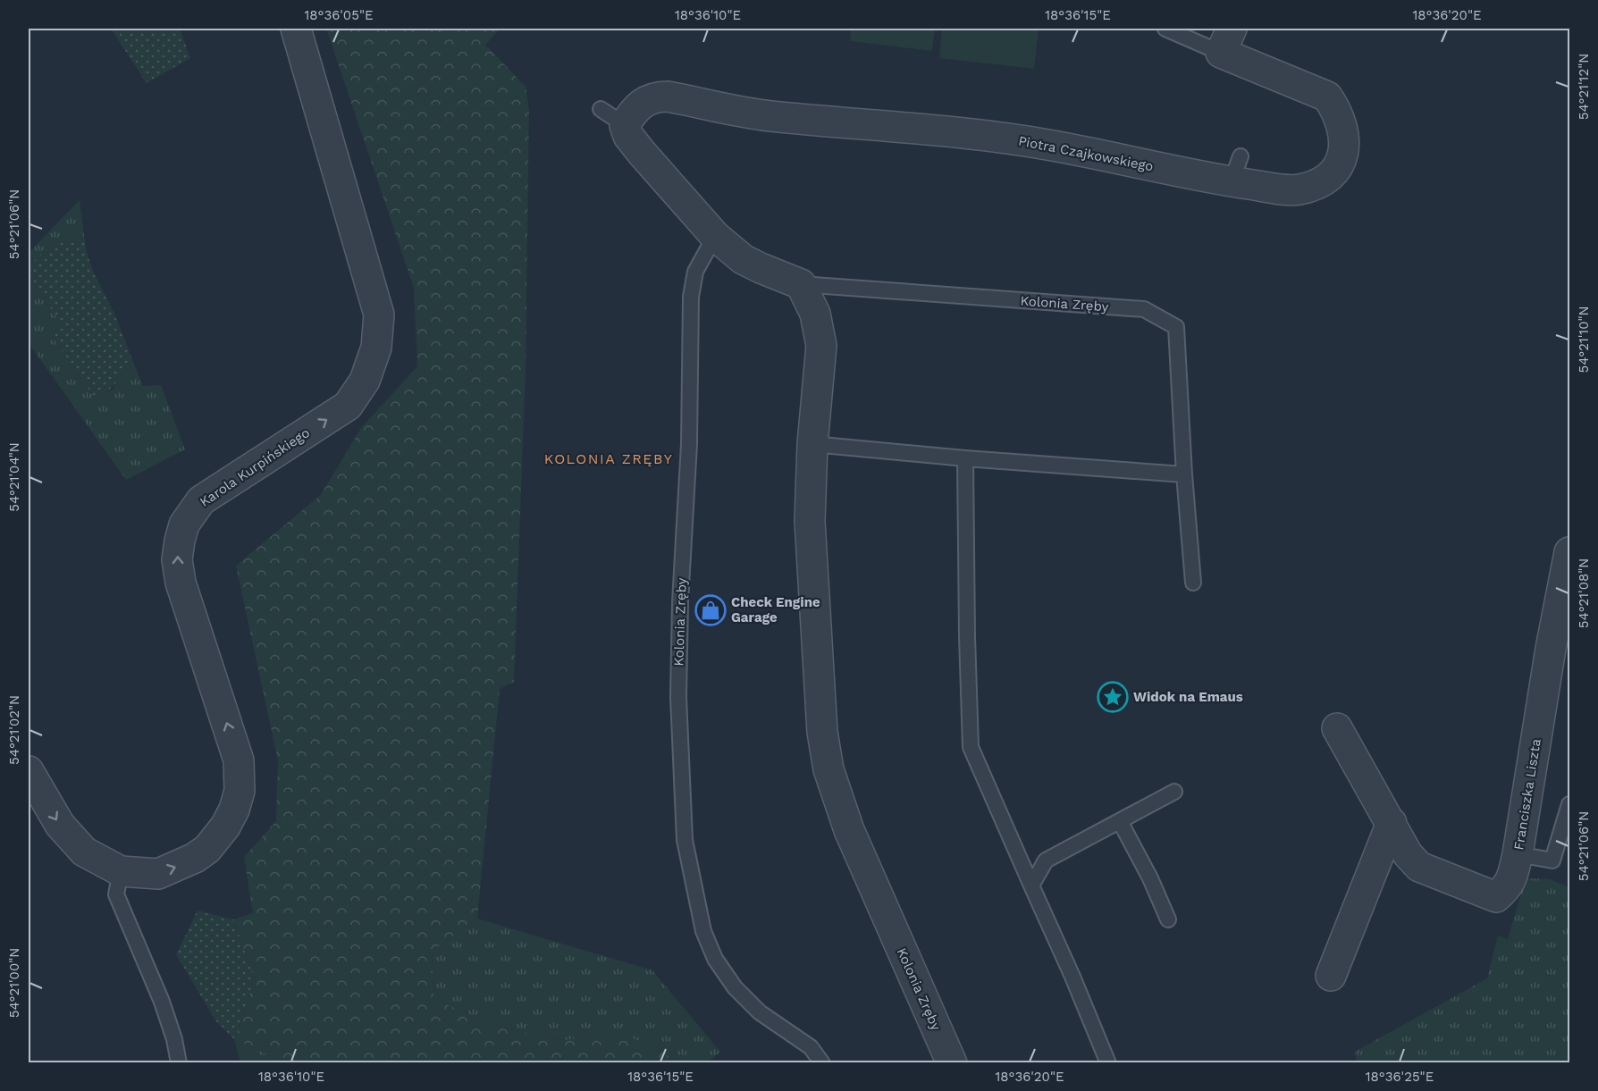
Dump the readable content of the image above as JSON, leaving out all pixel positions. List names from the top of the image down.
{
  "streets": {
    "street": [
      "Piotra Czajkowskiego",
      "Kolonia Zręby",
      "Karola Kurpińskiego",
      "Franciszka Liszta"
    ]
  },
  "districts": ["KOLONIA ZRĘBY"],
  "places": {
    "shop": ["Check Engine Garage"],
    "place": ["Widok na Emaus"]
  },
  "coordinates": [
    "18°36'05\"E",
    "18°36'10\"E",
    "18°36'15\"E",
    "18°36'20\"E",
    "54°21'12\"N",
    "54°21'06\"N",
    "54°21'10\"N",
    "54°21'04\"N",
    "54°21'08\"N",
    "54°21'02\"N",
    "54°21'00\"N",
    "18°36'25\"E"
  ]
}
